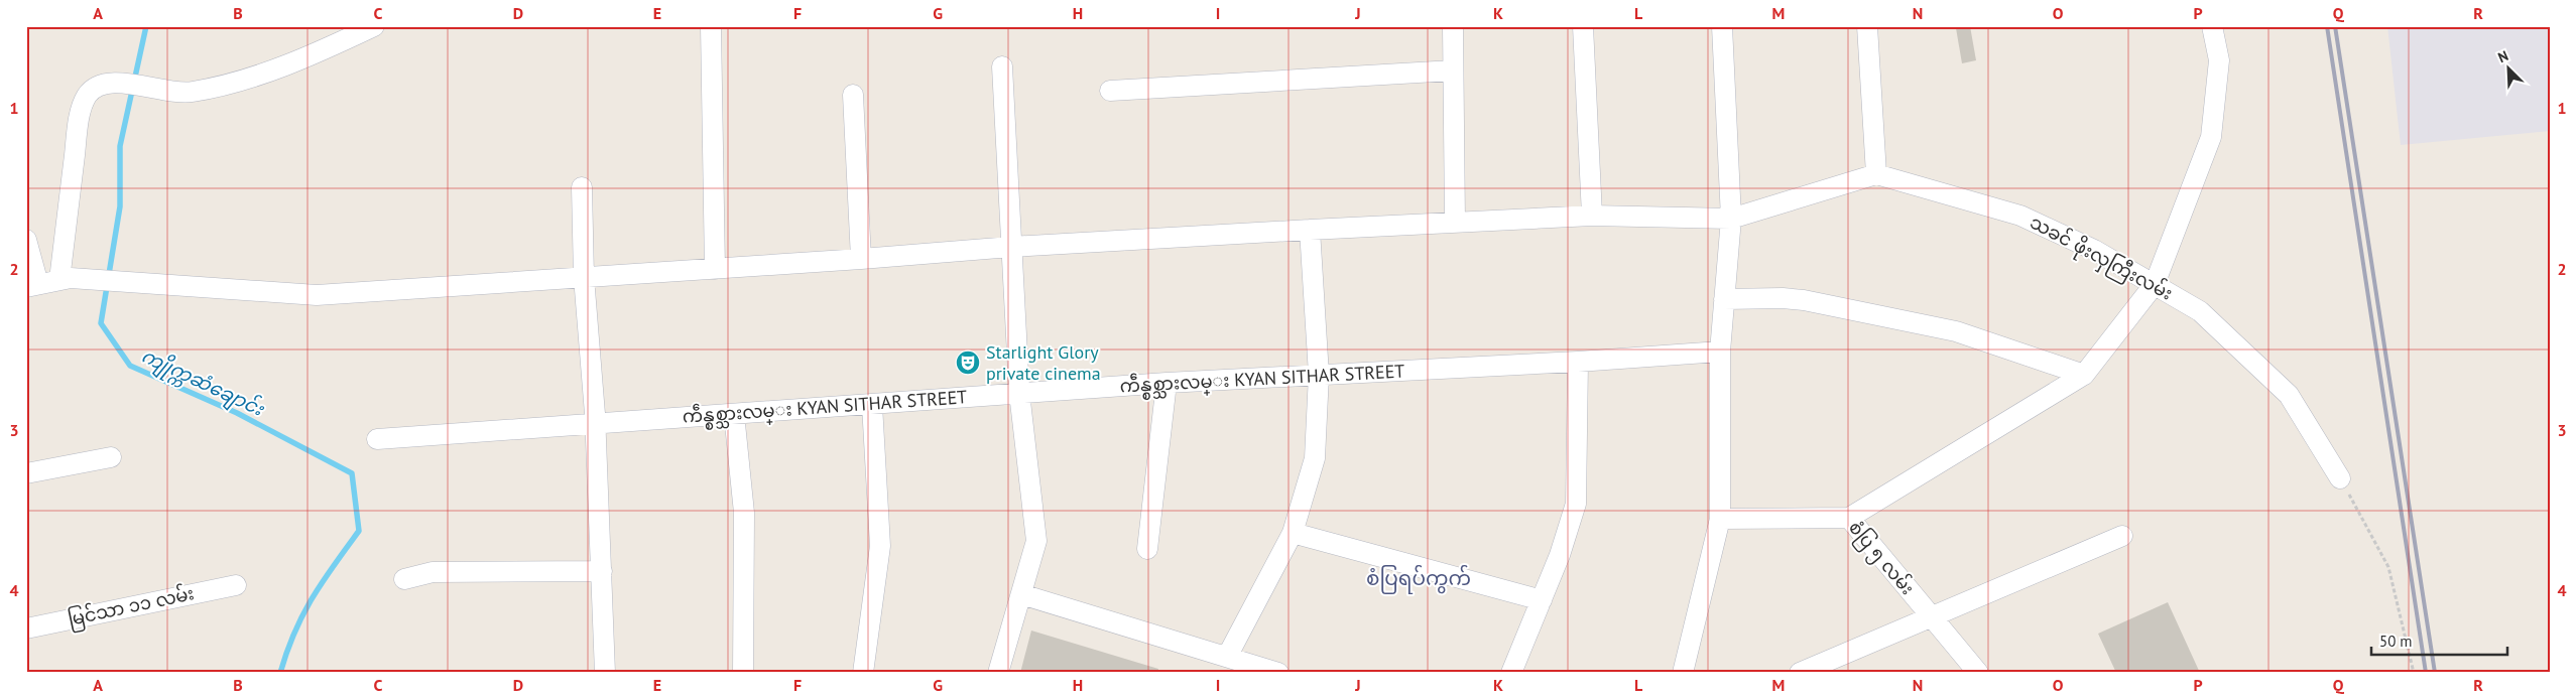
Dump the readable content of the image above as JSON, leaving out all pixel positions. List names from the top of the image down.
{
  "streets": {
    "street": [
      "သခင် ဖိုးလှကြီးလမ်း",
      "ကဵန္စစ္သားလမ္း KYAN SITHAR STREET",
      "စံပြ ၅ လမ်း",
      "မြင်သာ ၁၁ လမ်း"
    ]
  },
  "districts": ["စံပြရပ်ကွက်"],
  "water": ["ကျိုက္ကဆံချောင်း"],
  "places": {
    "theatre": ["Starlight Glory private cinema"]
  },
  "scale_bar": "50 m",
  "north": "top left",
  "grid": {
    "columns": [
      "A",
      "B",
      "C",
      "D",
      "E",
      "F",
      "G",
      "H",
      "I",
      "J",
      "K",
      "L",
      "M",
      "N",
      "O",
      "P",
      "Q",
      "R"
    ],
    "rows": [
      "1",
      "2",
      "3",
      "4"
    ]
  }
}
